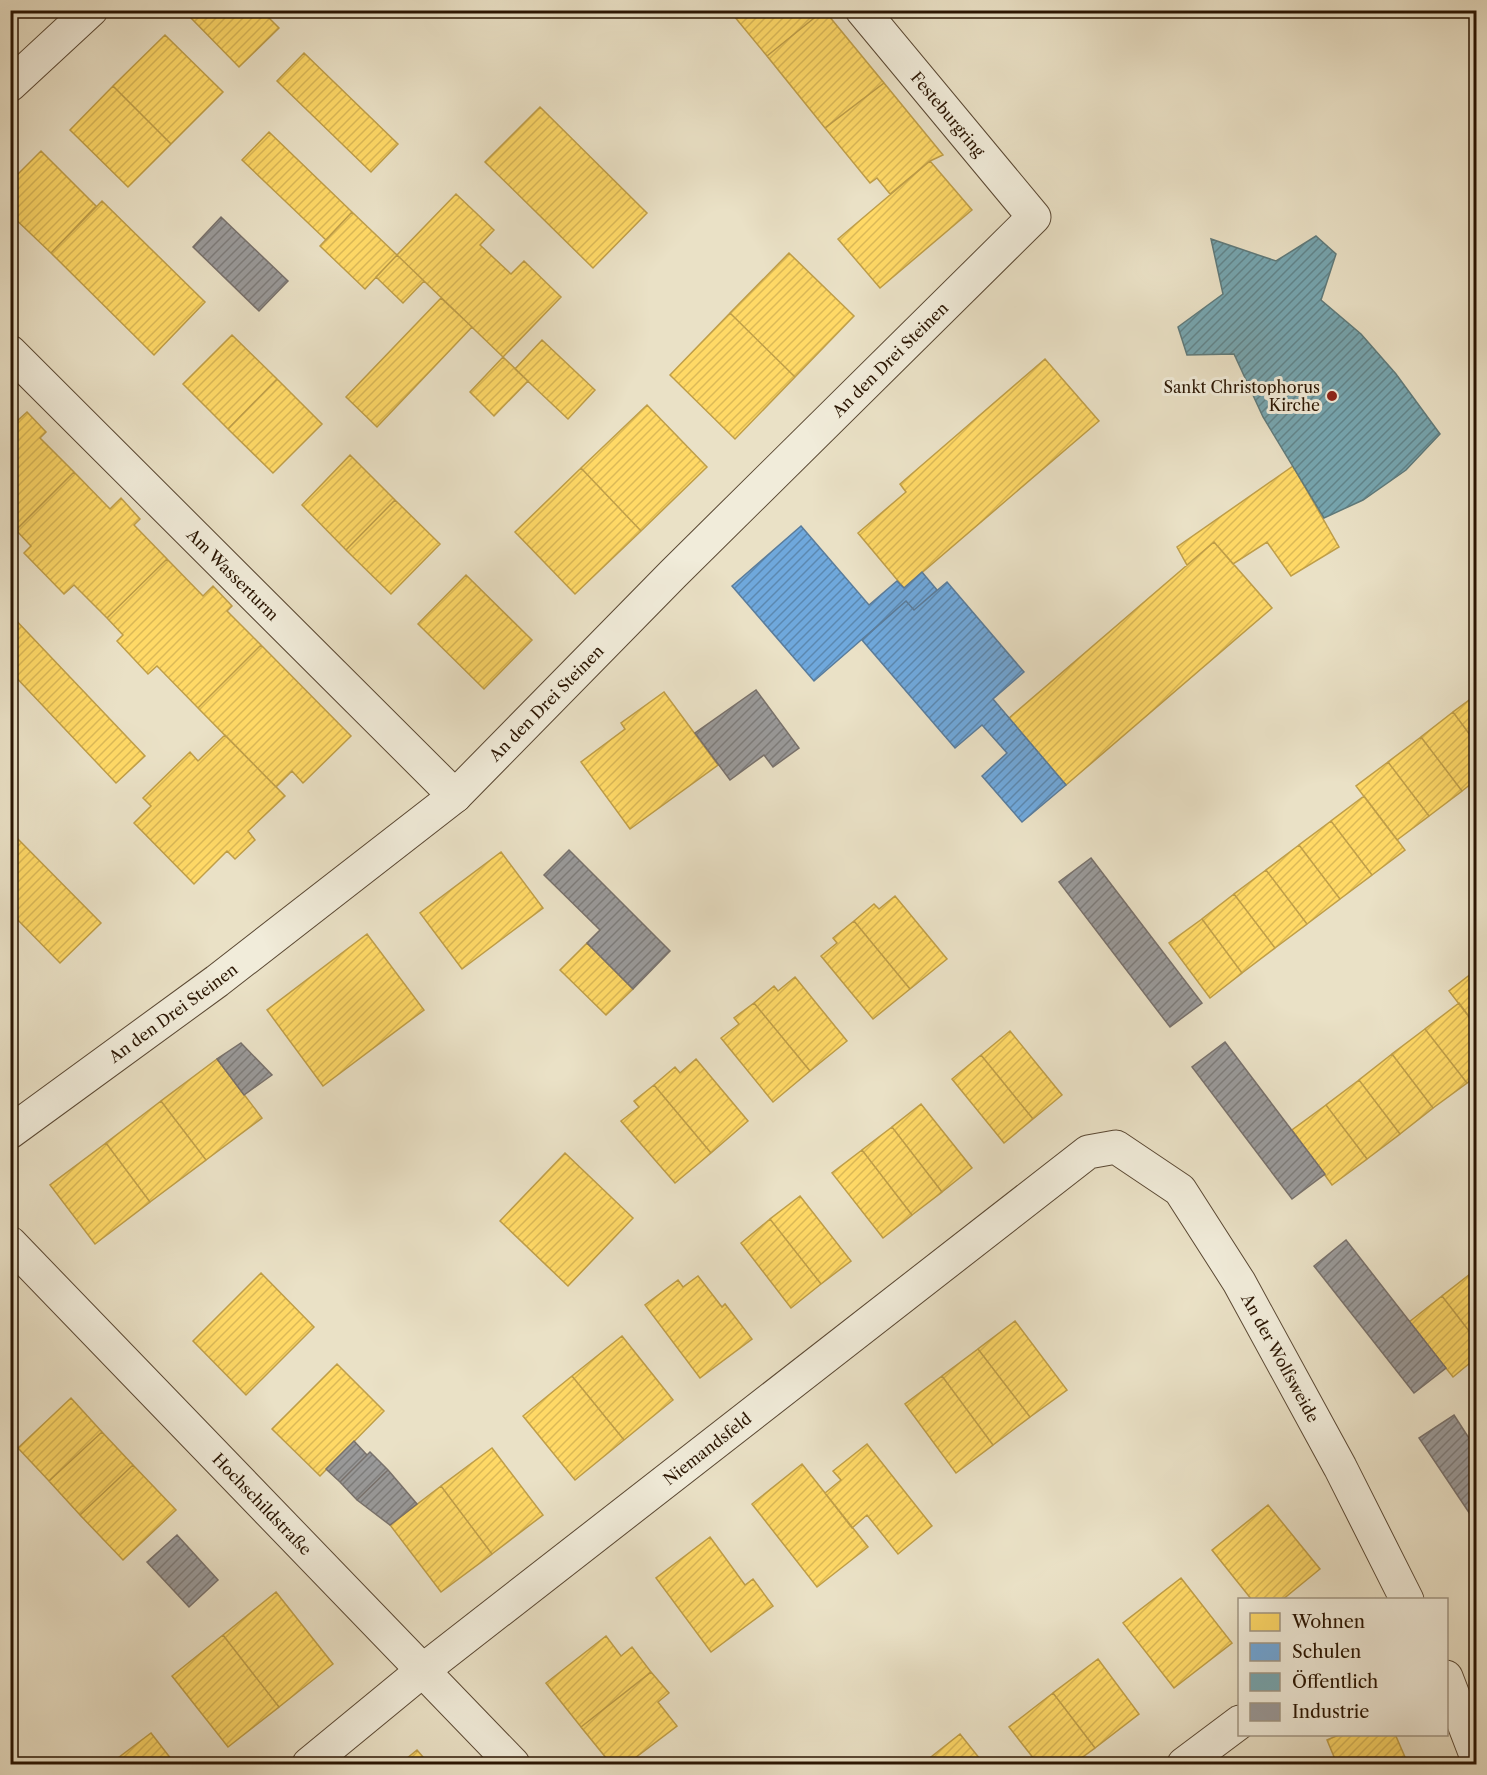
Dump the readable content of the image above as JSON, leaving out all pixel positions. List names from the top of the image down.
{
  "streets": {
    "street": [
      "Festeburgring",
      "An den Drei Steinen",
      "Am Wasserturm",
      "An der Wolfsweide",
      "Niemandsfeld",
      "Hochschildstraße"
    ]
  },
  "crossings": [
    ["Festeburgring", "An den Drei Steinen"],
    ["An den Drei Steinen", "Am Wasserturm"],
    ["An der Wolfsweide", "Niemandsfeld"],
    ["Niemandsfeld", "Hochschildstraße"]
  ],
  "places": ["Sankt Christophorus Kirche"],
  "legend": [
    "Wohnen",
    "Schulen",
    "Öffentlich",
    "Industrie"
  ]
}
